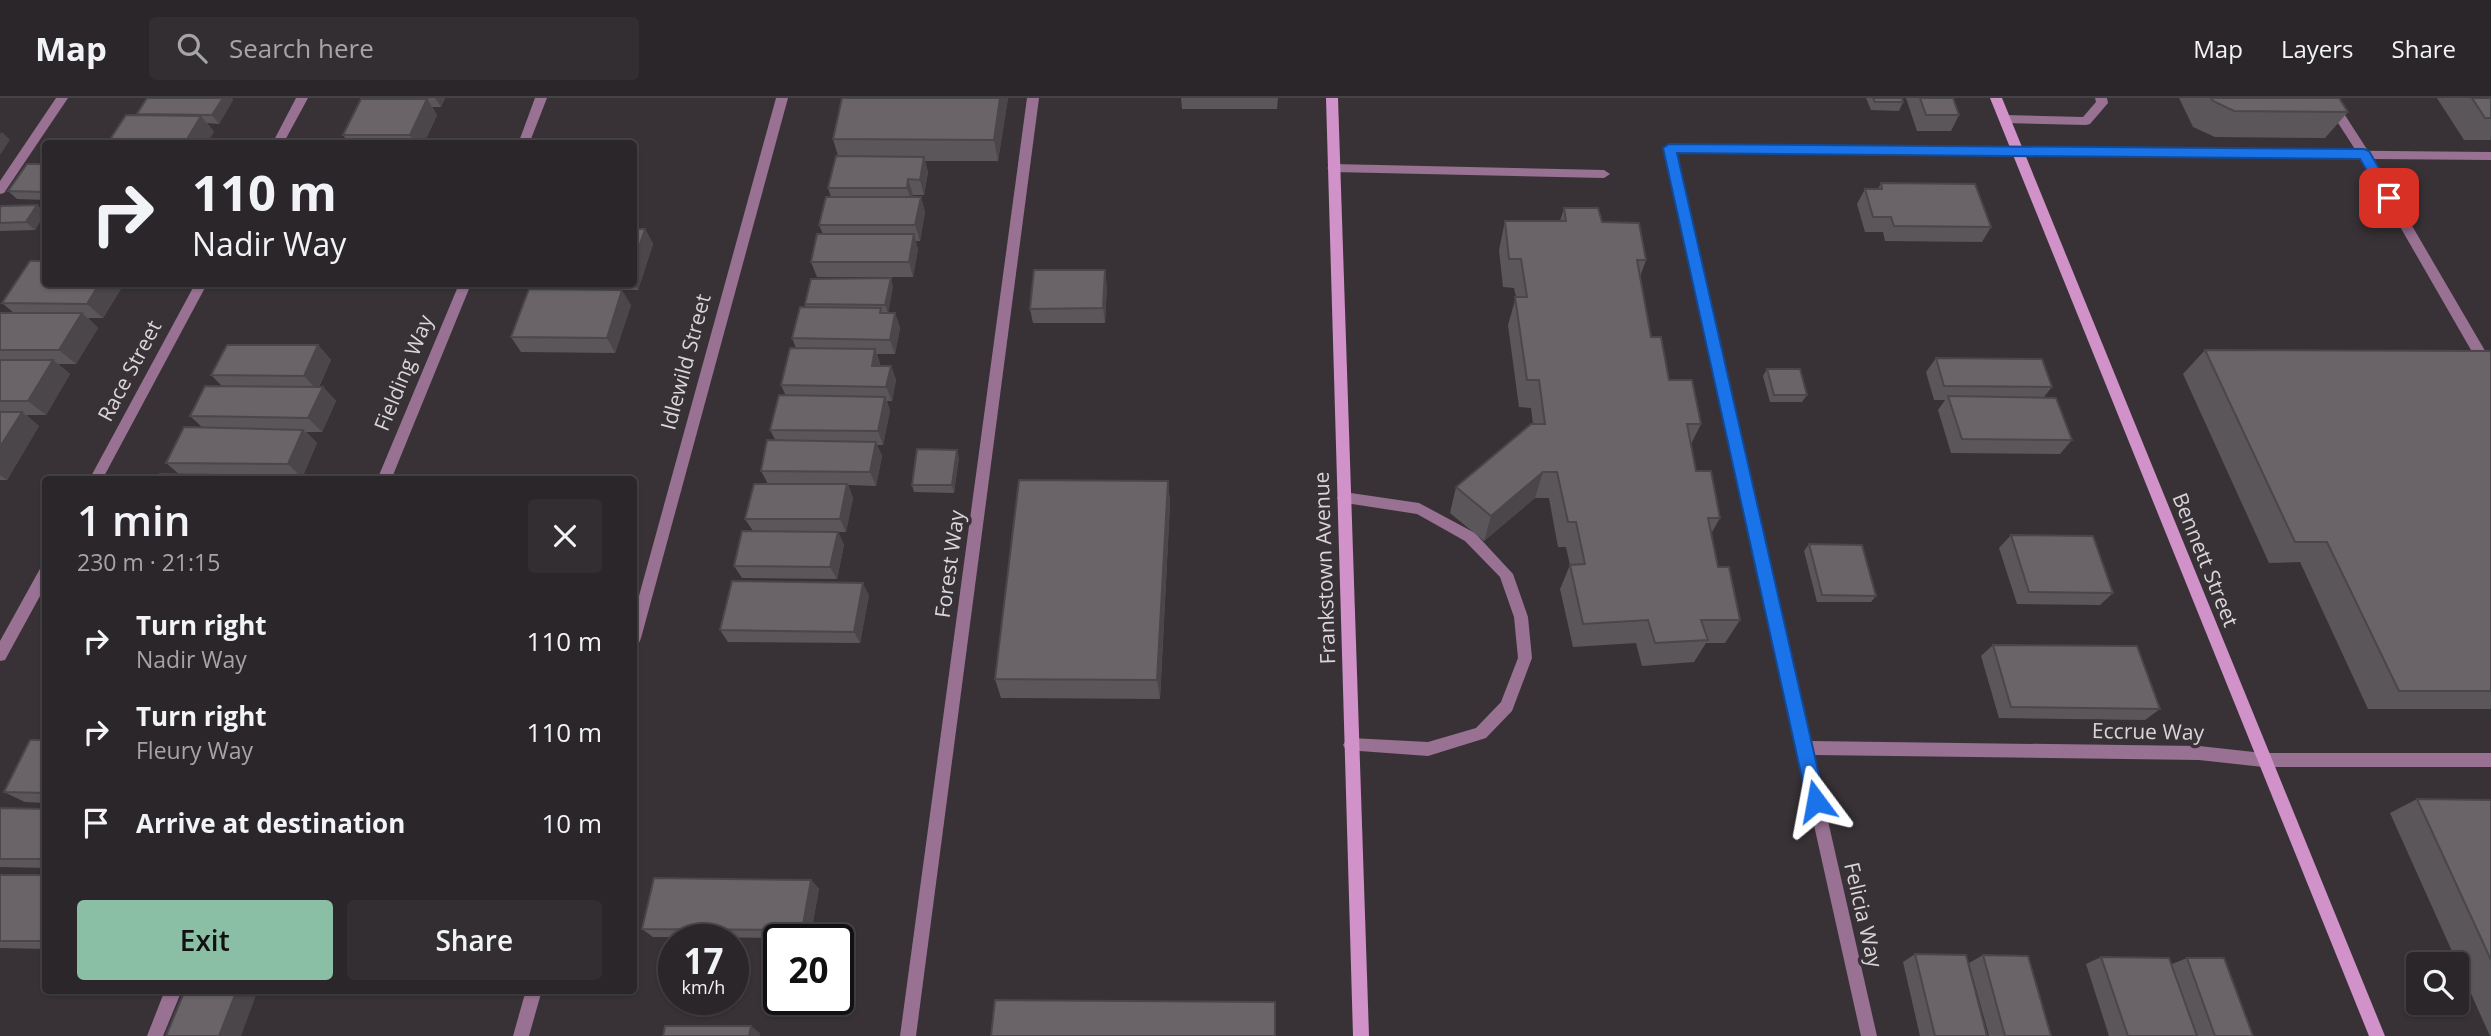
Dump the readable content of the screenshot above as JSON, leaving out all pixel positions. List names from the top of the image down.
{
  "streets": {
    "street": [
      "Idlewild Street",
      "Race Street",
      "Fielding Way",
      "Bennett Street",
      "Forest Way",
      "Frankstown Avenue",
      "Eccrue Way",
      "Felicia Way"
    ]
  },
  "crossings": [
    ["Bennett Street", "Eccrue Way"],
    ["Bennett Street", "Felicia Way"],
    ["Eccrue Way", "Felicia Way"]
  ],
  "page": {
    "header": "Map",
    "search": "Search here",
    "nav": ["Map", "Layers", "Share"],
    "turn": ["110 m", "Nadir Way"],
    "heading": ["1 min", "230 m · 21:15"],
    "list": [
      {
        "name": "Turn right",
        "note": "Nadir Way",
        "value": "110 m"
      },
      {
        "name": "Turn right",
        "note": "Fleury Way",
        "value": "110 m"
      },
      {
        "name": "Arrive at destination",
        "value": "10 m"
      }
    ],
    "buttons": ["Exit", "Share"],
    "speed": "17 km/h",
    "limit": "20"
  }
}
